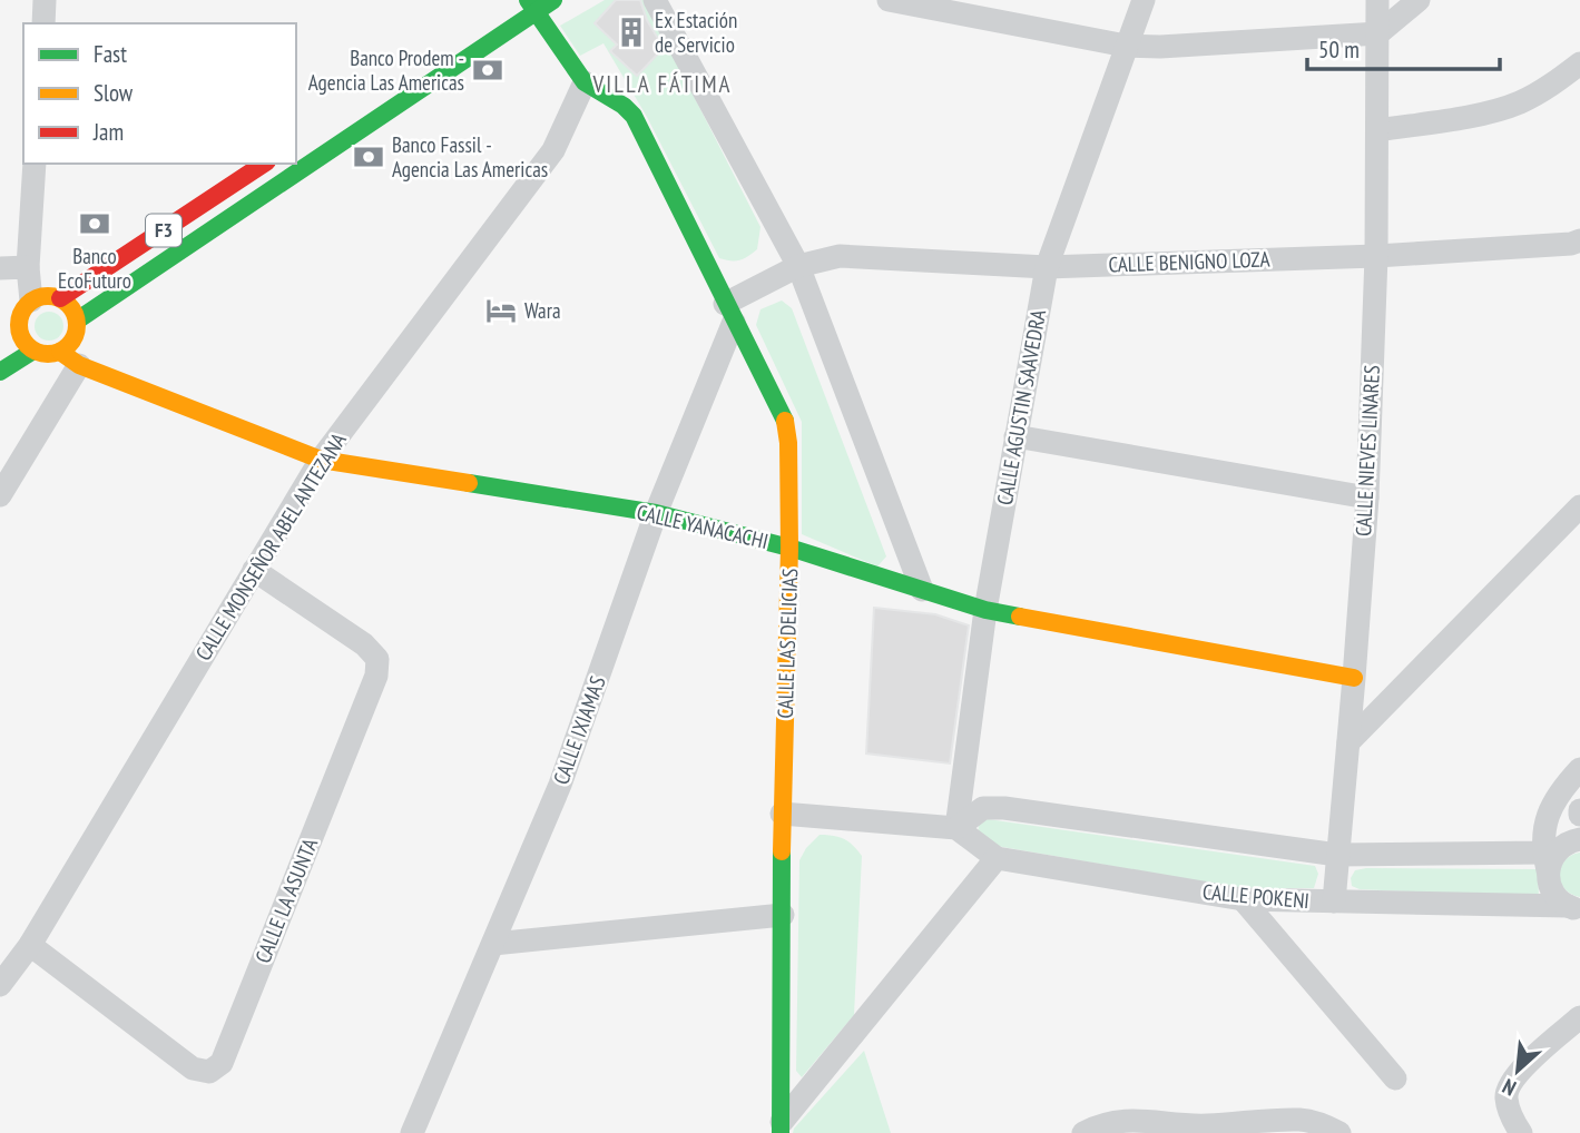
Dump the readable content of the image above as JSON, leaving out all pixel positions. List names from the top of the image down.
{
  "streets": {
    "street": [
      "F3",
      "CALLE BENIGNO LOZA",
      "CALLE AGUSTIN SAAVEDRA",
      "CALLE NIEVES LINARES",
      "CALLE YANACACHI",
      "CALLE MONSEÑOR ABEL ANTEZANA",
      "CALLE LAS DELICIAS",
      "CALLE IXIAMAS",
      "CALLE POKENI",
      "CALLE LA ASUNTA"
    ]
  },
  "crossings": [
    ["F3", "CALLE YANACACHI"],
    ["F3", "CALLE LAS DELICIAS"],
    ["CALLE BENIGNO LOZA", "CALLE AGUSTIN SAAVEDRA"],
    ["CALLE BENIGNO LOZA", "CALLE NIEVES LINARES"],
    ["CALLE AGUSTIN SAAVEDRA", "CALLE YANACACHI"],
    ["CALLE AGUSTIN SAAVEDRA", "CALLE POKENI"],
    ["CALLE NIEVES LINARES", "CALLE YANACACHI"],
    ["CALLE NIEVES LINARES", "CALLE POKENI"],
    ["CALLE YANACACHI", "CALLE MONSEÑOR ABEL ANTEZANA"],
    ["CALLE YANACACHI", "CALLE LAS DELICIAS"],
    ["CALLE YANACACHI", "CALLE IXIAMAS"],
    ["CALLE MONSEÑOR ABEL ANTEZANA", "CALLE LAS DELICIAS"],
    ["CALLE MONSEÑOR ABEL ANTEZANA", "CALLE LA ASUNTA"],
    ["CALLE LAS DELICIAS", "CALLE IXIAMAS"]
  ],
  "districts": ["VILLA FÁTIMA"],
  "places": {
    "building": ["Ex Estación de Servicio"],
    "bank": ["Banco Prodem - Agencia Las Americas", "Banco Fassil - Agencia Las Americas", "Banco EcoFuturo"],
    "hotel": ["Wara"]
  },
  "legend": ["Fast", "Slow", "Jam"],
  "scale_bar": "50 m",
  "north": "bottom left"
}
